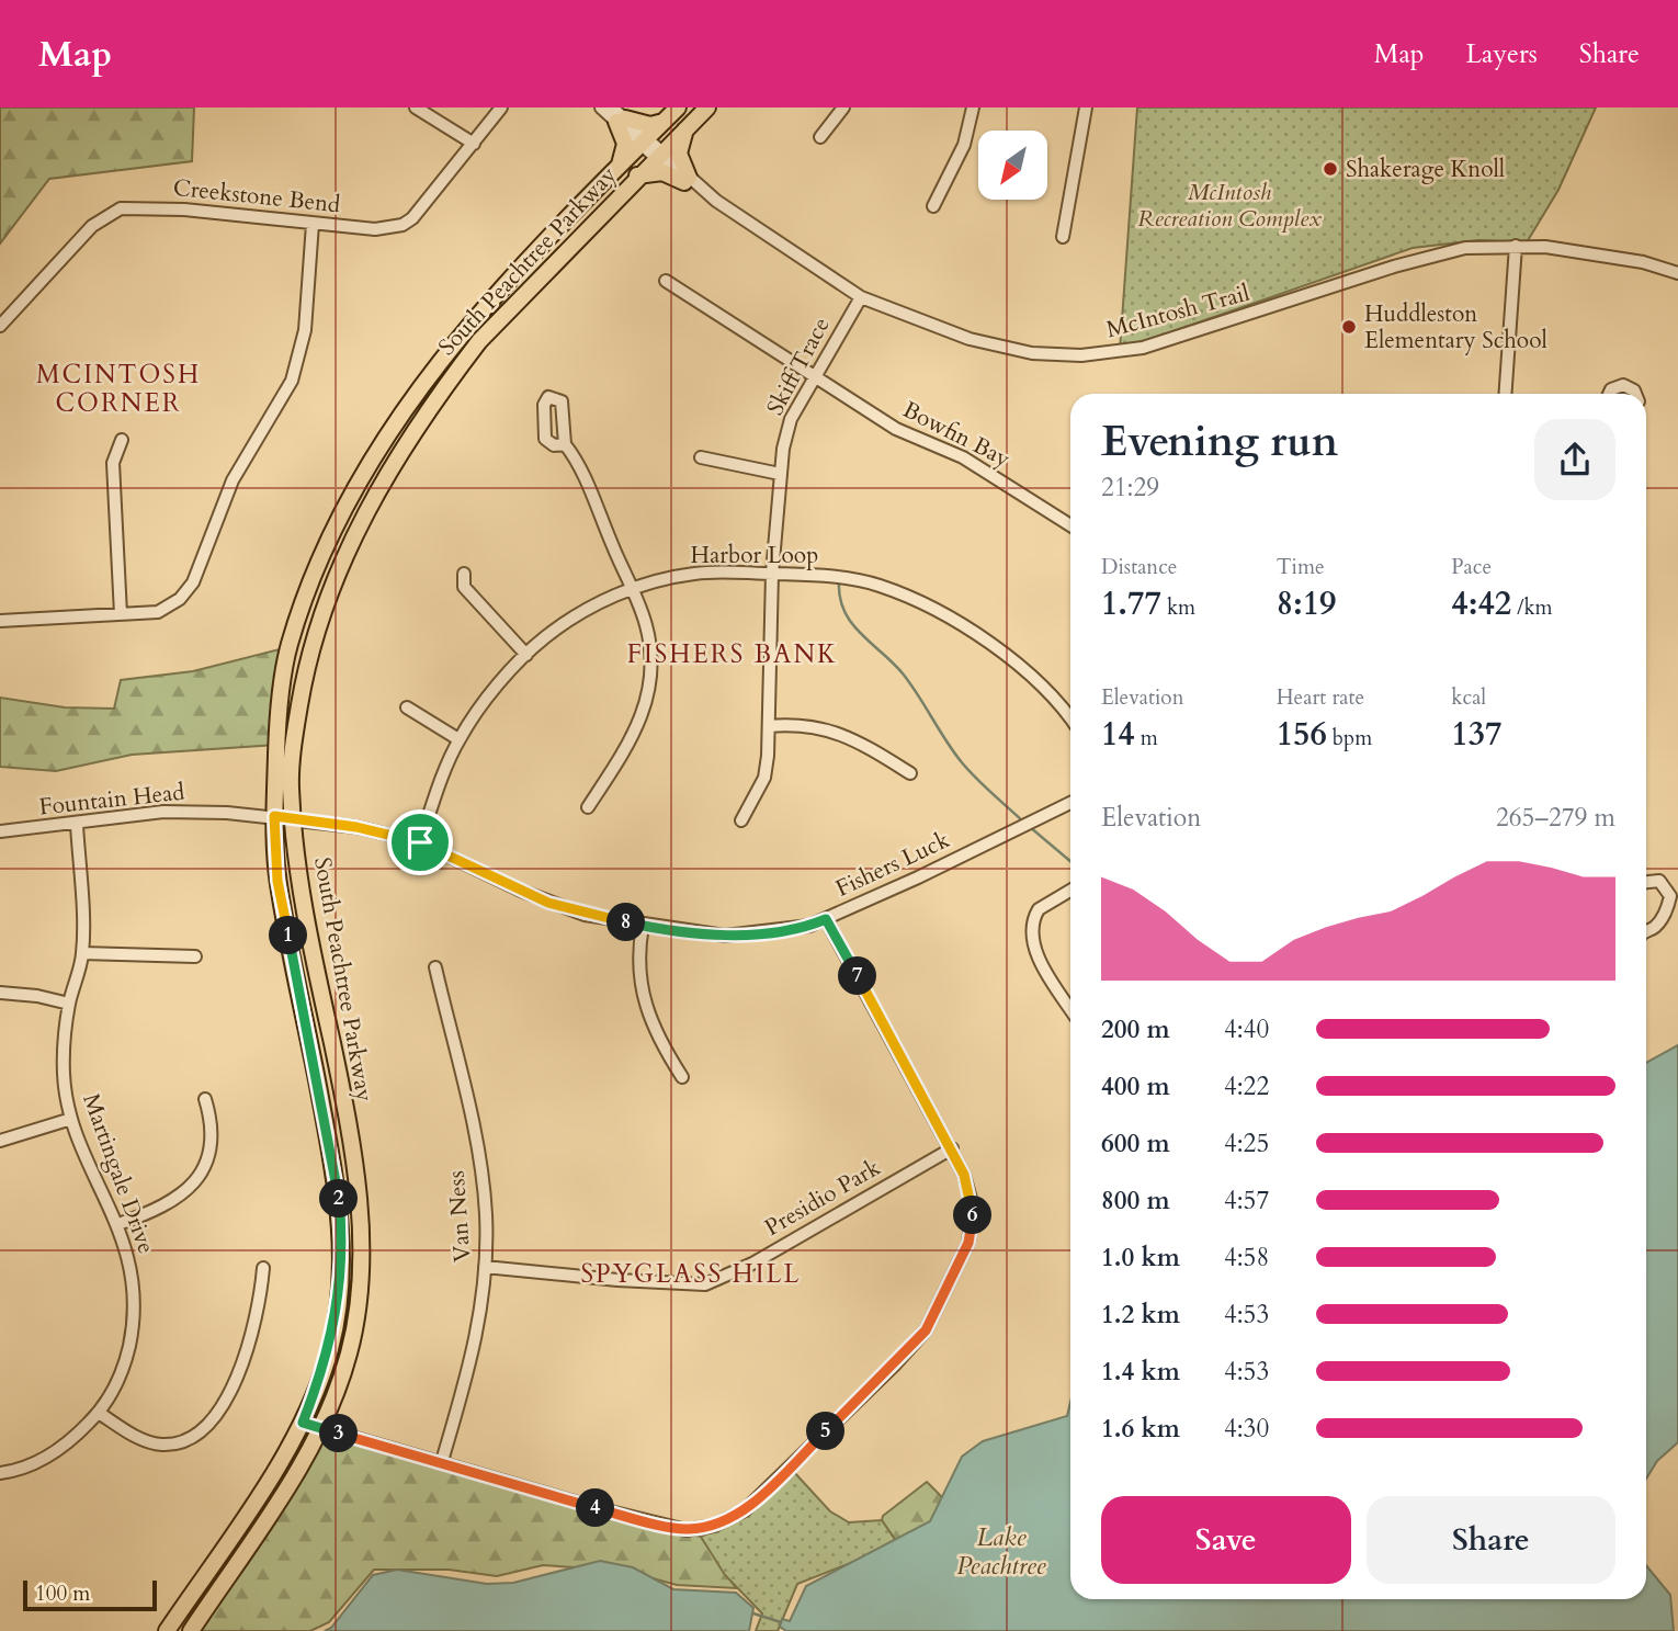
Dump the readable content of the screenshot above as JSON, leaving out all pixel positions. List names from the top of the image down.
{
  "streets": {
    "main road": ["South Peachtree Parkway"],
    "street": [
      "Creekstone Bend",
      "McIntosh Trail",
      "Skiff Trace",
      "Bowfin Bay",
      "Harbor Loop",
      "Fountain Head",
      "Fishers Luck",
      "Martingale Drive",
      "Presidio Park",
      "Van Ness"
    ]
  },
  "crossings": [
    ["South Peachtree Parkway", "McIntosh Trail"],
    ["South Peachtree Parkway", "Fountain Head"],
    ["South Peachtree Parkway", "Fishers Luck"],
    ["McIntosh Trail", "Skiff Trace"],
    ["Skiff Trace", "Bowfin Bay"],
    ["Skiff Trace", "Harbor Loop"],
    ["Harbor Loop", "Fishers Luck"],
    ["Fountain Head", "Fishers Luck"],
    ["Fountain Head", "Martingale Drive"],
    ["Presidio Park", "Van Ness"]
  ],
  "districts": ["MCINTOSH CORNER", "FISHERS BANK", "SPYGLASS HILL"],
  "water": ["Lake Peachtree"],
  "parks": ["McIntosh Recreation Complex"],
  "places": ["Shakerage Knoll", "Huddleston Elementary School"],
  "scale_bar": "100 m",
  "north": "bottom left",
  "page": {
    "header": "Map",
    "nav": ["Map", "Layers", "Share"],
    "heading": ["Evening run", "21:29"],
    "stats": [
      ["Distance", "1.77 km"],
      ["Time", "8:19"],
      ["Pace", "4:42 /km"],
      ["Elevation", "14 m"],
      ["Heart rate", "156 bpm"],
      ["kcal", "137"]
    ],
    "chart": ["Elevation", "265–279 m"],
    "pins": [
      "8",
      "1",
      "7",
      "2",
      "6",
      "5",
      "3",
      "4"
    ],
    "list": [
      {
        "name": "200 m",
        "note": "4:40"
      },
      {
        "name": "400 m",
        "note": "4:22"
      },
      {
        "name": "600 m",
        "note": "4:25"
      },
      {
        "name": "800 m",
        "note": "4:57"
      },
      {
        "name": "1.0 km",
        "note": "4:58"
      },
      {
        "name": "1.2 km",
        "note": "4:53"
      },
      {
        "name": "1.4 km",
        "note": "4:53"
      },
      {
        "name": "1.6 km",
        "note": "4:30"
      }
    ],
    "buttons": ["Save", "Share"],
    "scale": "100 m"
  }
}
